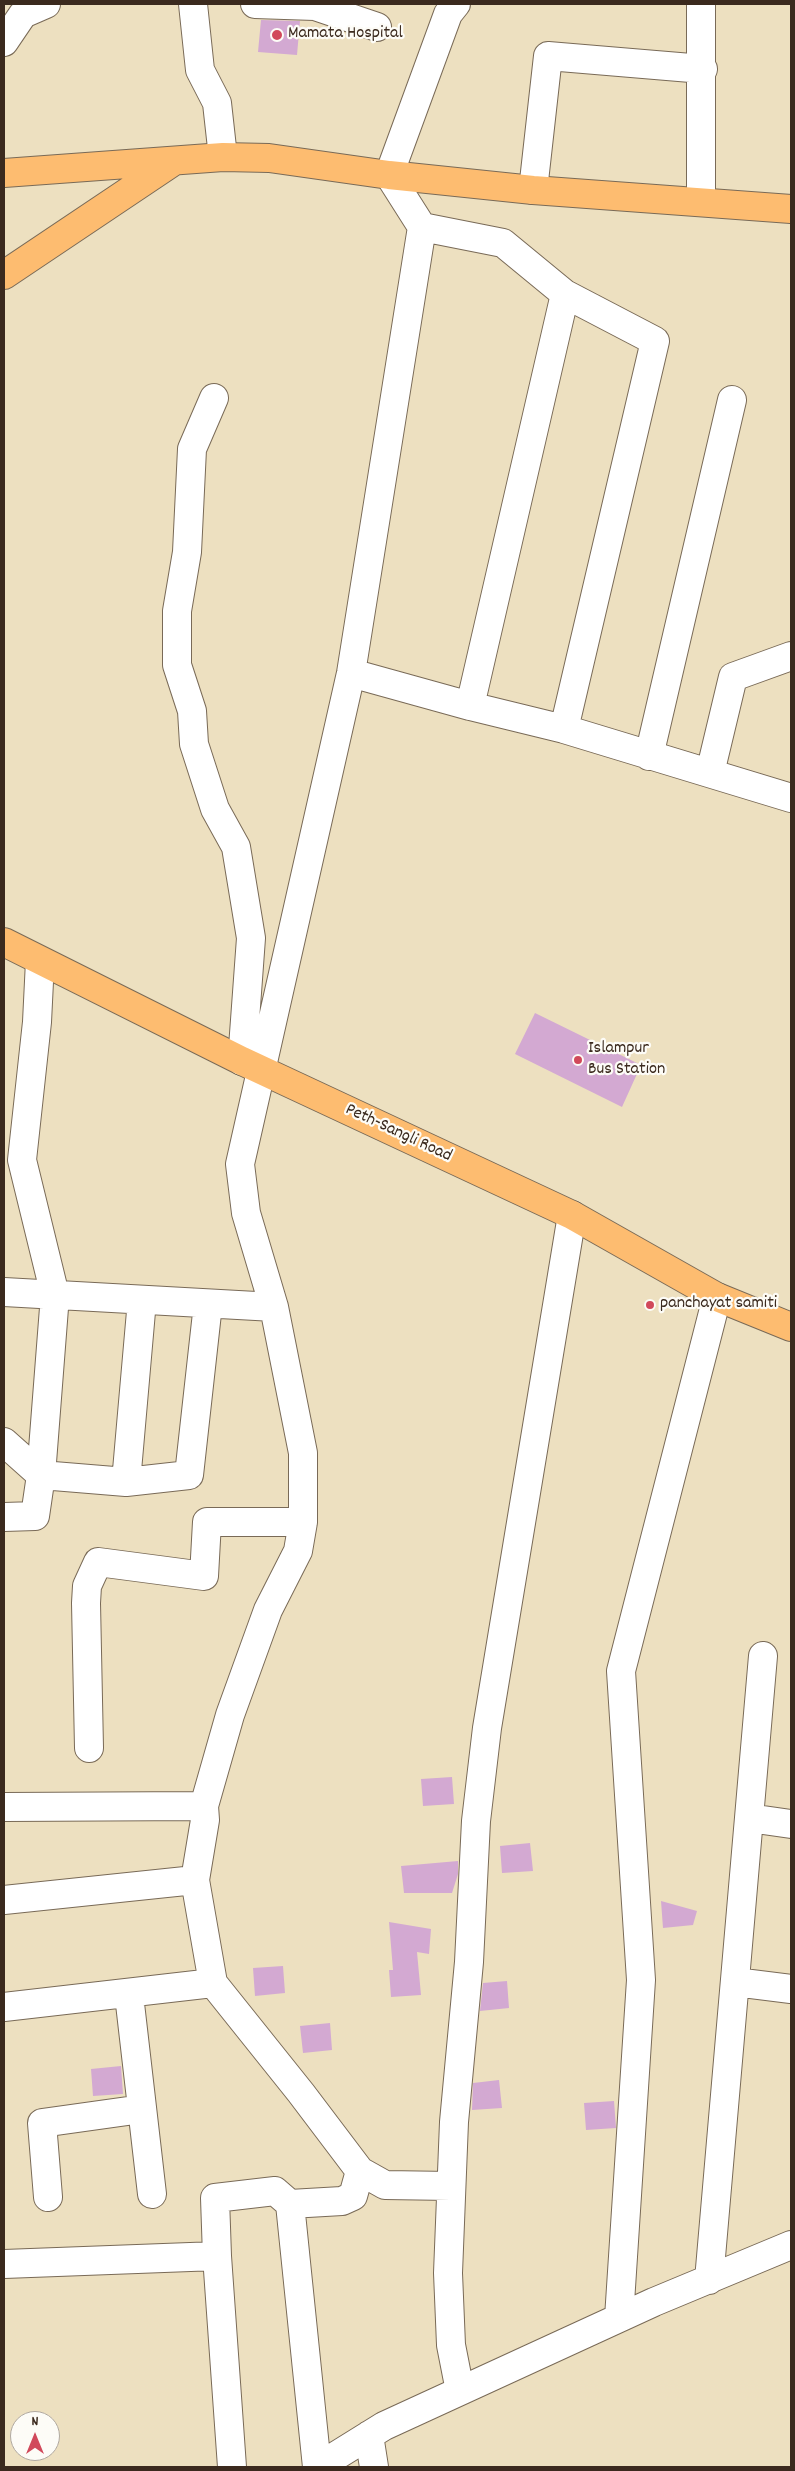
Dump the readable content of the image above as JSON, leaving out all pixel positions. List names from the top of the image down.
{
  "streets": {
    "main road": ["Peth-Sangli Road"]
  },
  "places": ["Mamata Hospital", "Islampur Bus Station", "panchayat samiti"],
  "north": "top"
}
